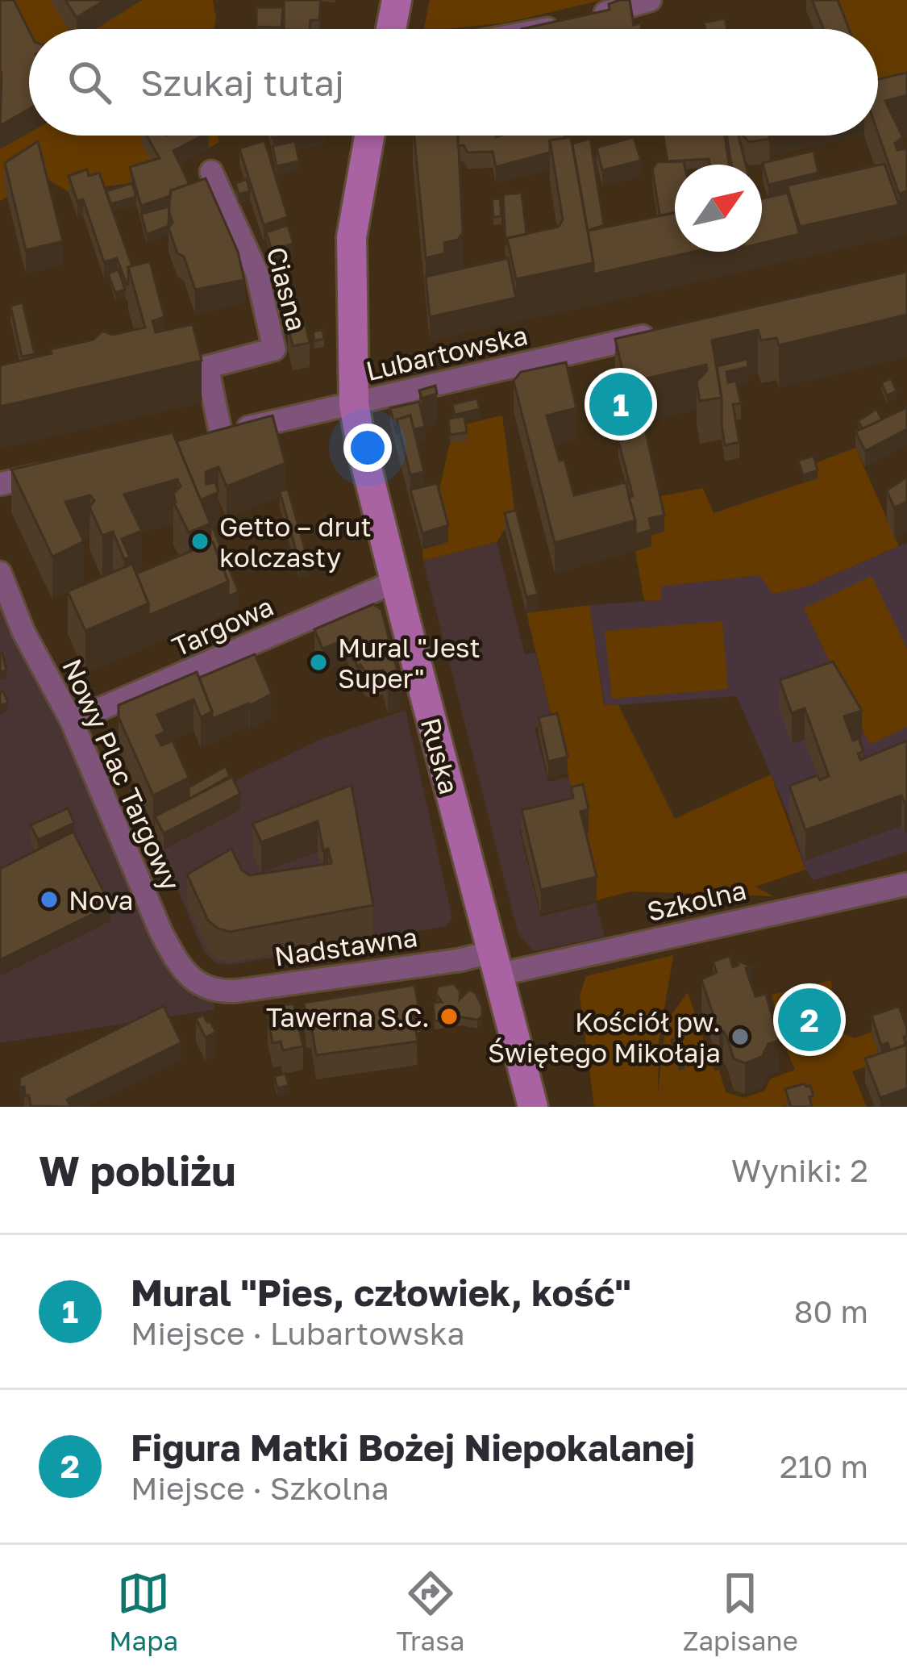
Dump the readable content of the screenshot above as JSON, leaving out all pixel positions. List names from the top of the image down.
{
  "streets": {
    "street": [
      "Ciasna",
      "Lubartowska",
      "Targowa",
      "Ruska",
      "Nowy Plac Targowy",
      "Szkolna",
      "Nadstawna"
    ]
  },
  "crossings": [
    ["Ciasna", "Lubartowska"],
    ["Lubartowska", "Ruska"],
    ["Targowa", "Ruska"],
    ["Targowa", "Nowy Plac Targowy"],
    ["Ruska", "Szkolna"],
    ["Ruska", "Nadstawna"],
    ["Nowy Plac Targowy", "Nadstawna"],
    ["Szkolna", "Nadstawna"]
  ],
  "places": [
    "Getto – drut kolczasty",
    "Mural \"Jest Super\"",
    "Nova",
    "Tawerna S.C.",
    "Kościół pw. Świętego Mikołaja"
  ],
  "north": "top right",
  "page": {
    "search": "Szukaj tutaj",
    "pins": ["1", "2"],
    "heading": ["W pobliżu", "Wyniki: 2"],
    "list": [
      {
        "mark": "1",
        "name": "Mural \"Pies, człowiek, kość\"",
        "note": "Miejsce · Lubartowska",
        "value": "80 m"
      },
      {
        "mark": "2",
        "name": "Figura Matki Bożej Niepokalanej",
        "note": "Miejsce · Szkolna",
        "value": "210 m"
      }
    ],
    "nav": ["Mapa", "Trasa", "Zapisane"]
  }
}
